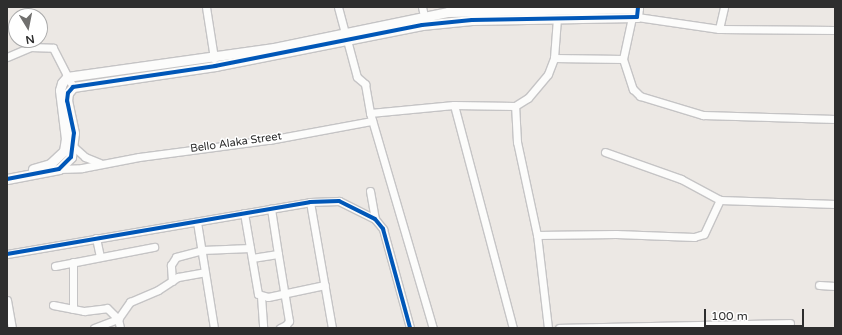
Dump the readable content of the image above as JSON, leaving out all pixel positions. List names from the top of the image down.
{
  "streets": {
    "street": ["Bello Alaka Street"]
  },
  "scale_bar": "100 m",
  "north": "bottom"
}
